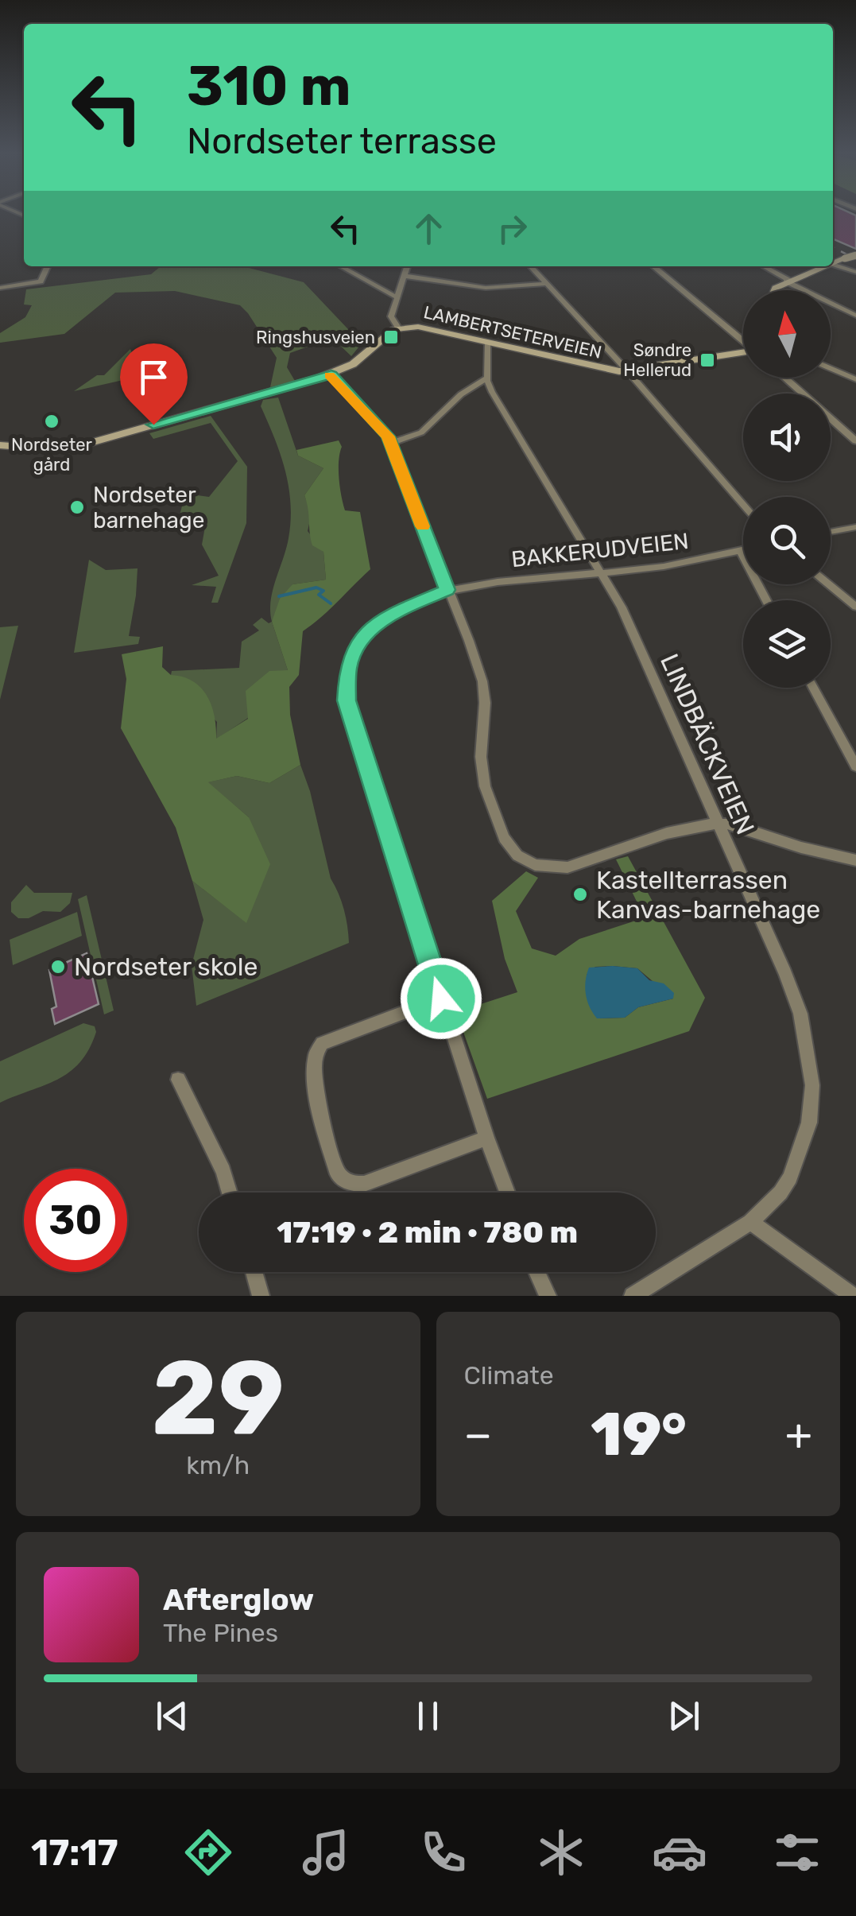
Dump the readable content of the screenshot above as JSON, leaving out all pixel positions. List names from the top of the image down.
{
  "streets": {
    "main road": ["LAMBERTSETERVEIEN"],
    "street": ["BAKKERUDVEIEN", "LINDBÄCKVEIEN"]
  },
  "crossings": [
    ["LAMBERTSETERVEIEN", "LINDBÄCKVEIEN"],
    ["BAKKERUDVEIEN", "LINDBÄCKVEIEN"]
  ],
  "places": {
    "transit": ["Ringshusveien", "Søndre Hellerud"],
    "other": [
      "Nordseter gård",
      "Nordseter barnehage",
      "Kastellterrassen Kanvas-barnehage",
      "Nordseter skole"
    ]
  },
  "north": "top",
  "page": {
    "turn": ["310 m", "Nordseter terrasse"],
    "limit": "30",
    "trip": "17:19 · 2 min · 780 m",
    "tile": [
      ["29", "km/h"],
      "Climate"
    ],
    "heat": ["−", "19°", "+"],
    "song": ["Afterglow", "The Pines"],
    "tabs": "17:17"
  }
}
